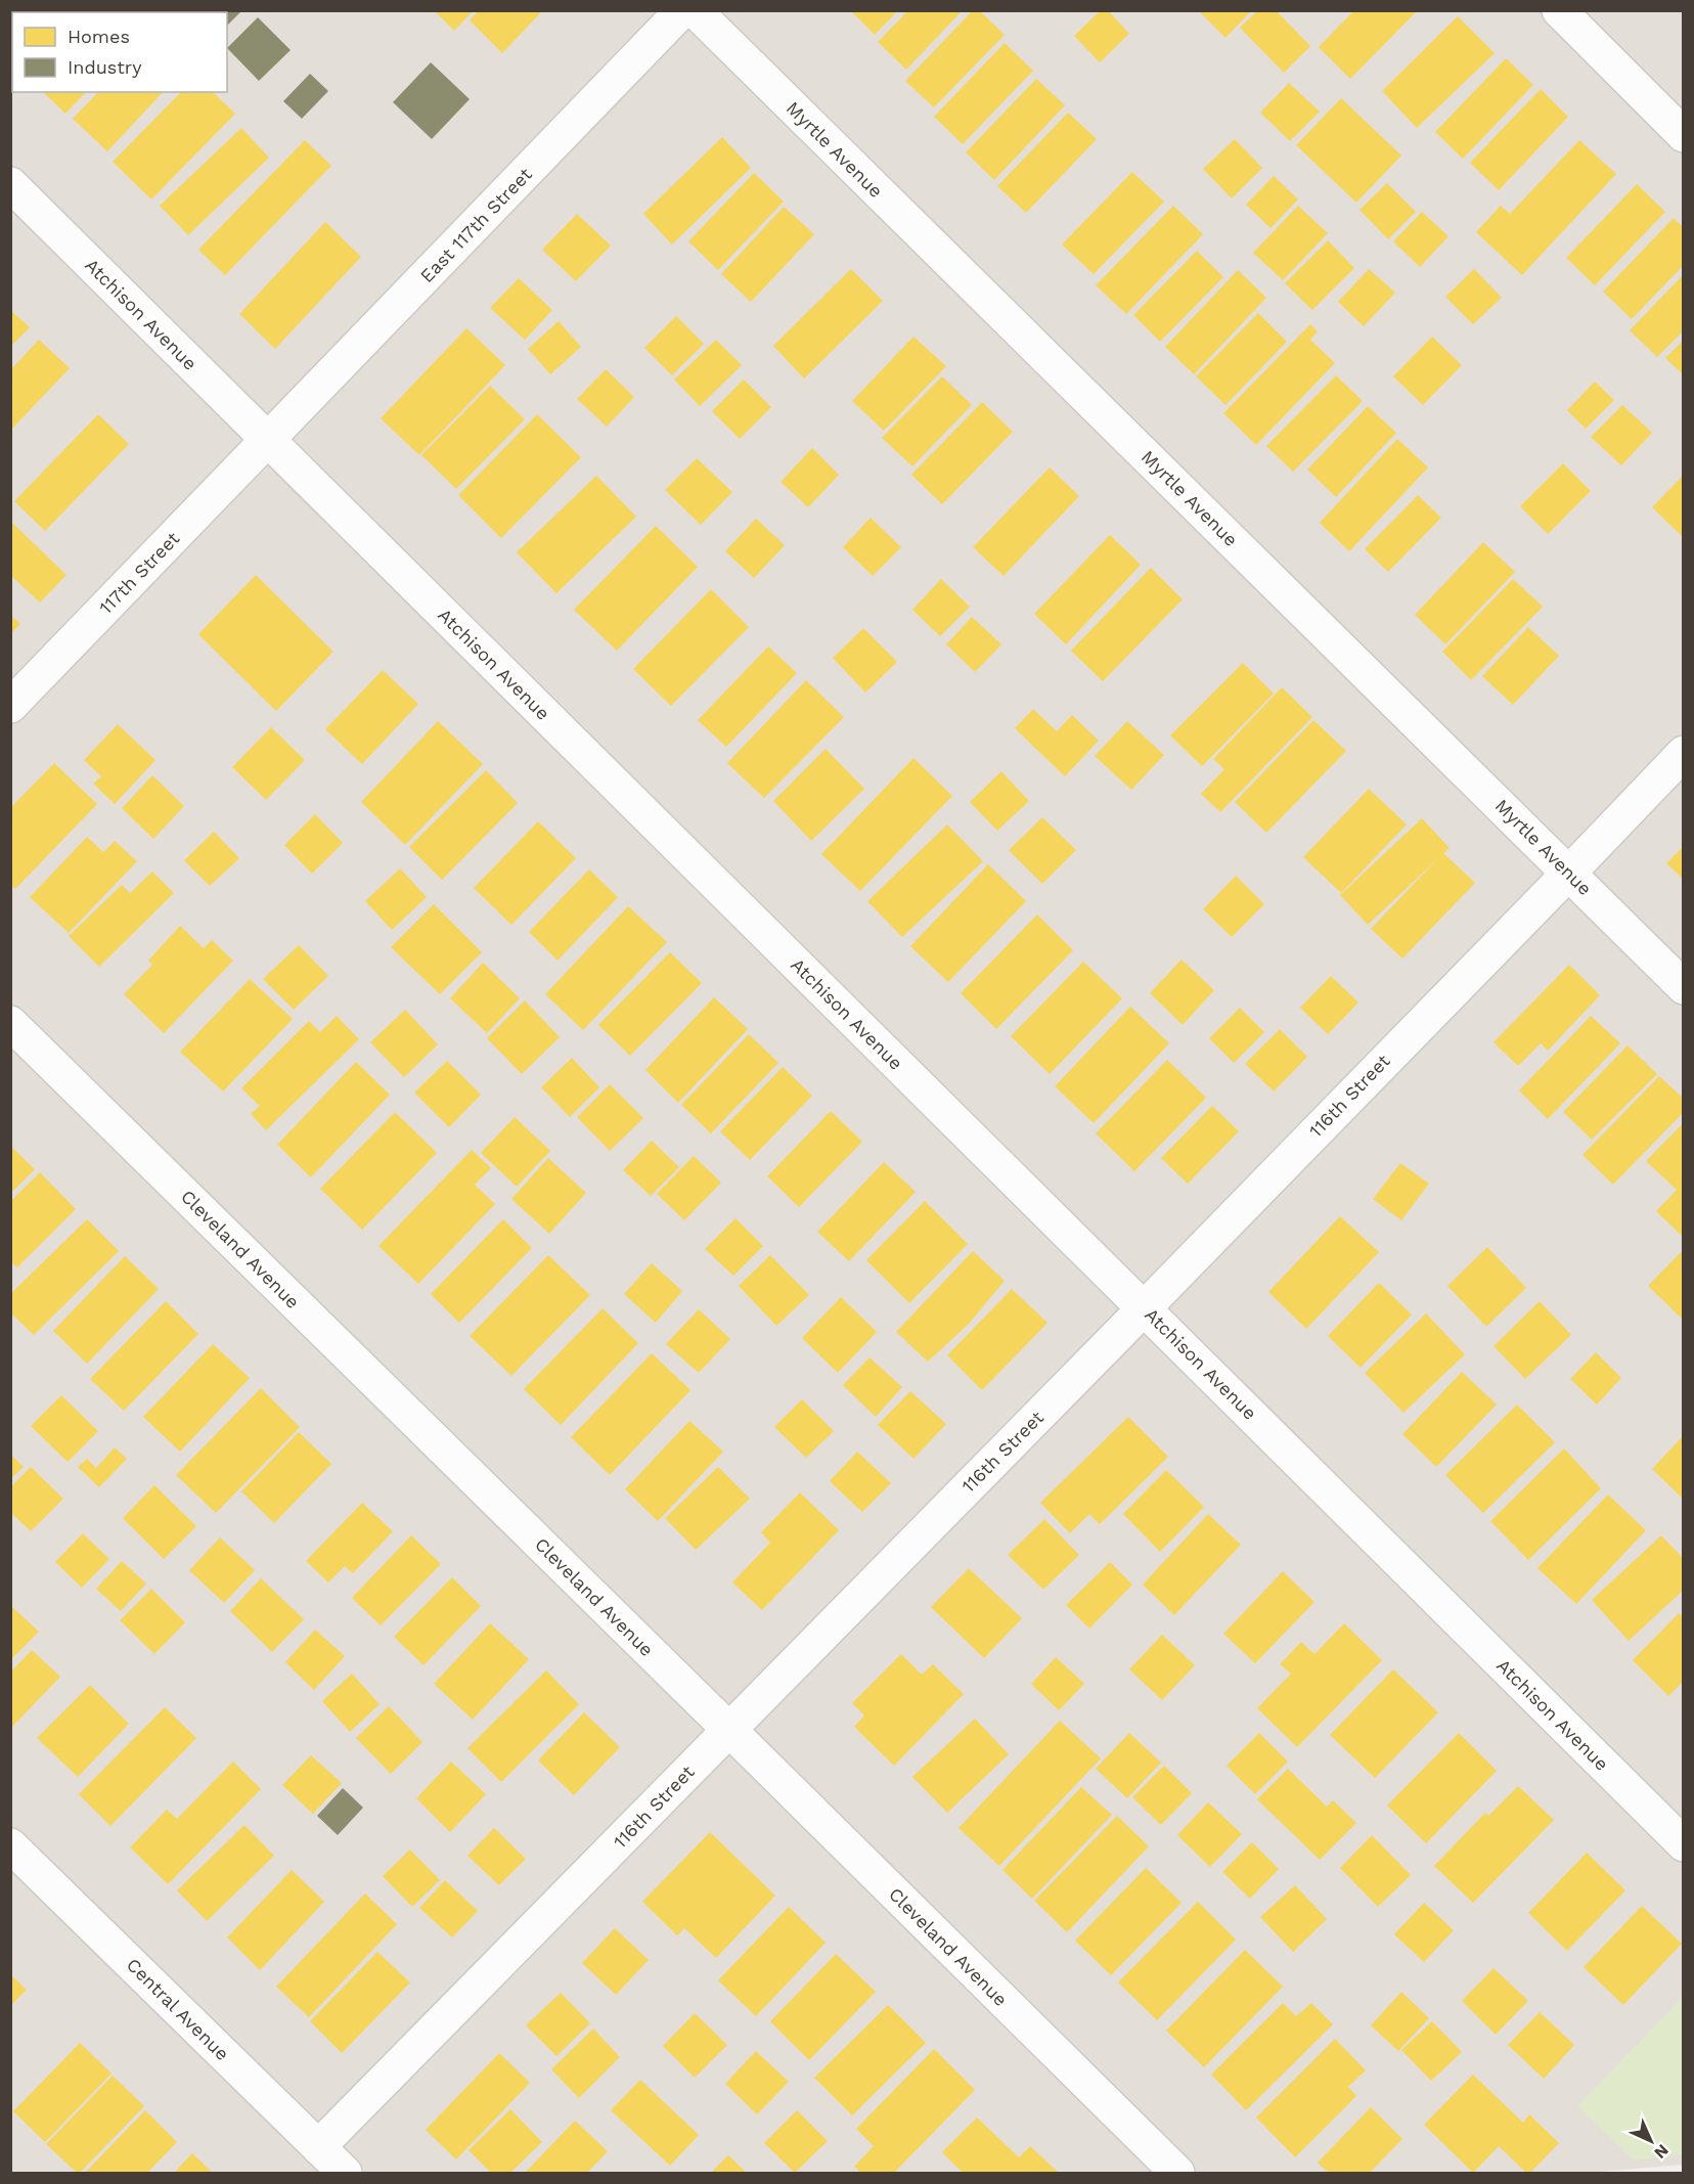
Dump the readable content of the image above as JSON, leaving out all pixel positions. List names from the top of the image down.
{
  "streets": {
    "street": [
      "Myrtle Avenue",
      "East 117th Street",
      "Atchison Avenue",
      "117th Street",
      "116th Street",
      "Cleveland Avenue",
      "Central Avenue"
    ]
  },
  "crossings": [
    ["Myrtle Avenue", "116th Street"],
    ["East 117th Street", "Atchison Avenue"],
    ["East 117th Street", "117th Street"],
    ["Atchison Avenue", "117th Street"],
    ["Atchison Avenue", "116th Street"],
    ["116th Street", "Cleveland Avenue"],
    ["116th Street", "Central Avenue"]
  ],
  "legend": ["Homes", "Industry"],
  "north": "bottom right"
}
